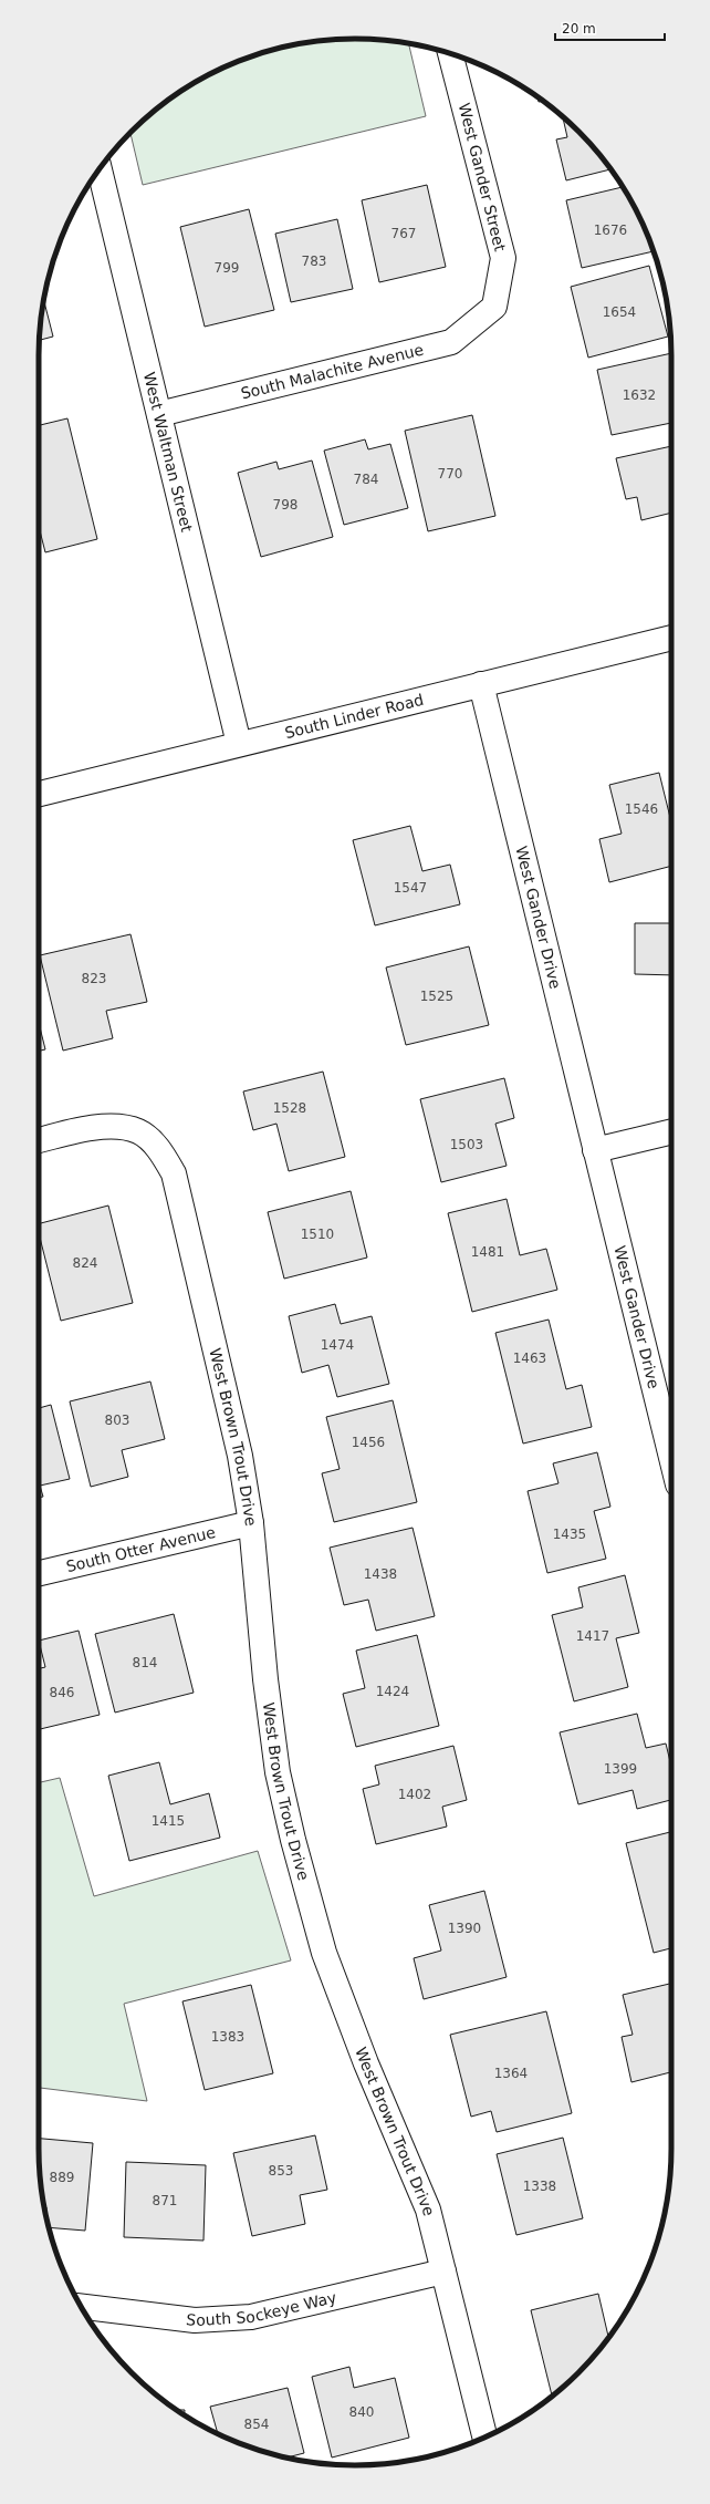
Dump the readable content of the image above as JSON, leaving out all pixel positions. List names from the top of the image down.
{
  "streets": {
    "street": [
      "West Gander Street",
      "South Malachite Avenue",
      "West Waltman Street",
      "South Linder Road",
      "West Gander Drive",
      "West Brown Trout Drive",
      "South Otter Avenue",
      "South Sockeye Way"
    ]
  },
  "crossings": [
    ["West Gander Street", "South Malachite Avenue"],
    ["South Malachite Avenue", "West Waltman Street"],
    ["West Waltman Street", "South Linder Road"],
    ["South Linder Road", "West Gander Drive"],
    ["West Brown Trout Drive", "South Otter Avenue"],
    ["West Brown Trout Drive", "South Sockeye Way"]
  ],
  "house_numbers": [
    "1676",
    "767",
    "783",
    "799",
    "1654",
    "1632",
    "770",
    "784",
    "798",
    "1546",
    "1547",
    "823",
    "1525",
    "1528",
    "1503",
    "1510",
    "1481",
    "824",
    "1474",
    "1463",
    "803",
    "1456",
    "1435",
    "1438",
    "1417",
    "814",
    "1424",
    "846",
    "1399",
    "1402",
    "1415",
    "1390",
    "1383",
    "1364",
    "853",
    "889",
    "1338",
    "871",
    "840",
    "854"
  ],
  "scale_bar": "20 m"
}
